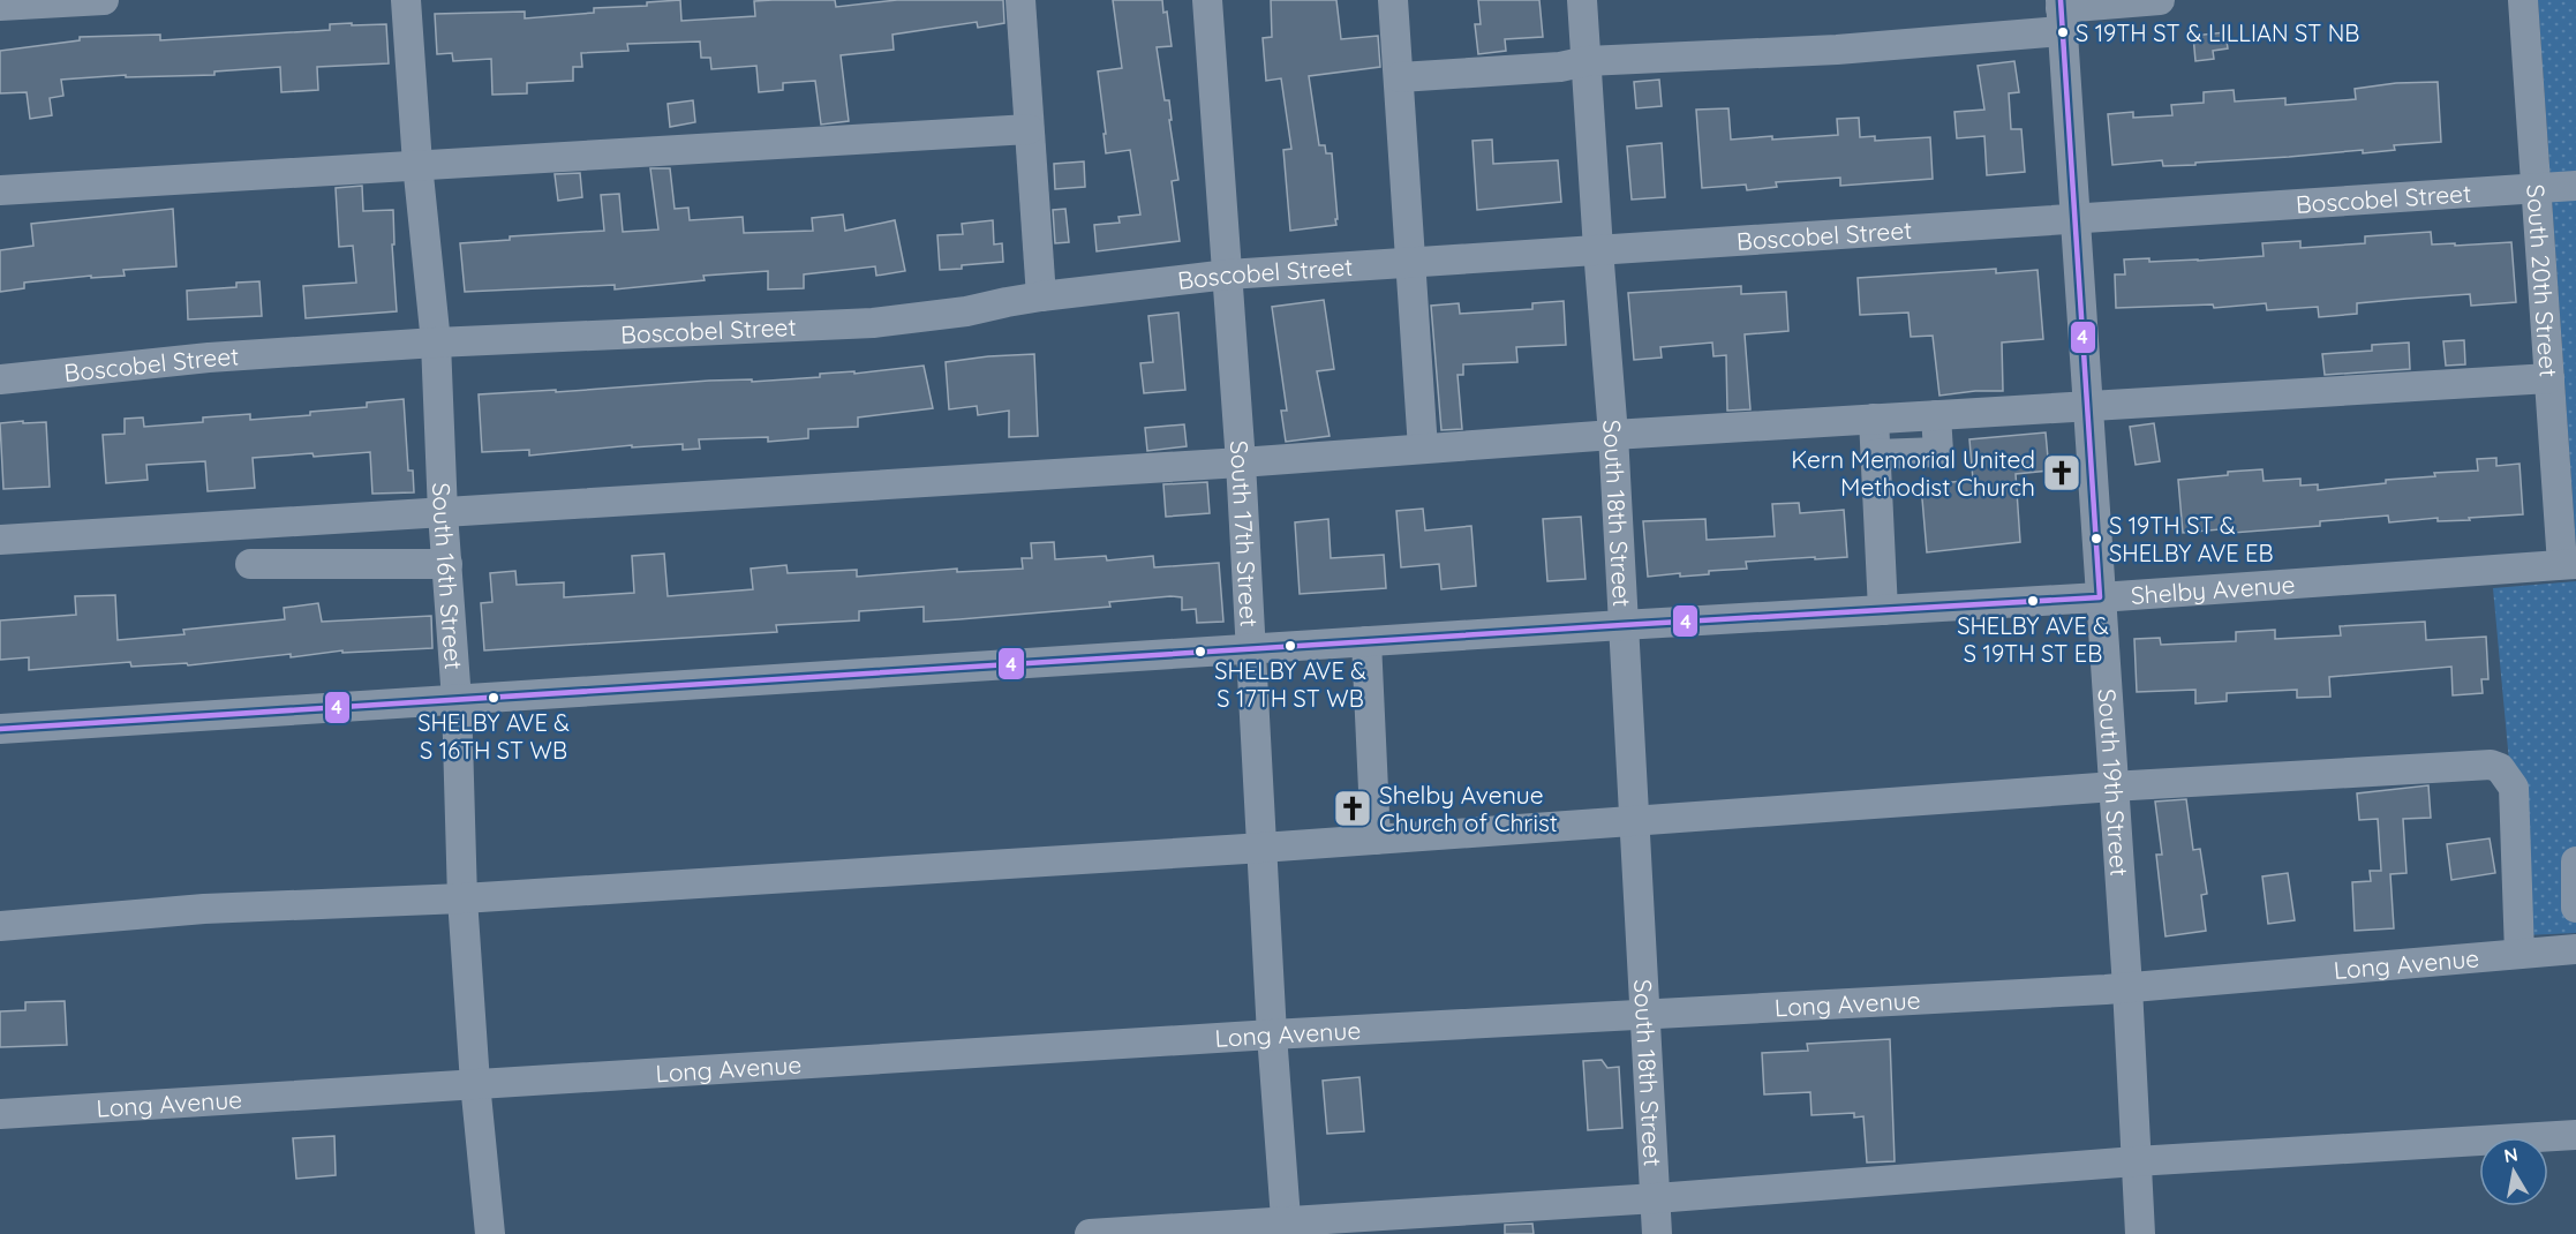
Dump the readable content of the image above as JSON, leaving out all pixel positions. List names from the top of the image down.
{
  "streets": {
    "street": [
      "Boscobel Street",
      "South 20th Street",
      "South 18th Street",
      "South 17th Street",
      "South 16th Street",
      "Shelby Avenue",
      "South 19th Street",
      "Long Avenue"
    ]
  },
  "crossings": [
    ["Boscobel Street", "South 20th Street"],
    ["Boscobel Street", "South 18th Street"],
    ["Boscobel Street", "South 17th Street"],
    ["Boscobel Street", "South 16th Street"],
    ["Boscobel Street", "South 19th Street"],
    ["South 20th Street", "Shelby Avenue"],
    ["South 18th Street", "Shelby Avenue"],
    ["South 18th Street", "Long Avenue"],
    ["South 17th Street", "Shelby Avenue"],
    ["South 17th Street", "Long Avenue"],
    ["South 16th Street", "Shelby Avenue"],
    ["South 16th Street", "Long Avenue"],
    ["Shelby Avenue", "South 19th Street"],
    ["South 19th Street", "Long Avenue"]
  ],
  "places": {
    "other": [
      "S 19TH ST & LILLIAN ST NB",
      "S 19TH ST & SHELBY AVE EB",
      "SHELBY AVE & S 19TH ST EB",
      "SHELBY AVE & S 17TH ST WB",
      "SHELBY AVE & S 16TH ST WB"
    ],
    "church": ["Kern Memorial United Methodist Church", "Shelby Avenue Church of Christ"]
  },
  "lines": ["transit line 4"],
  "north": "top"
}
